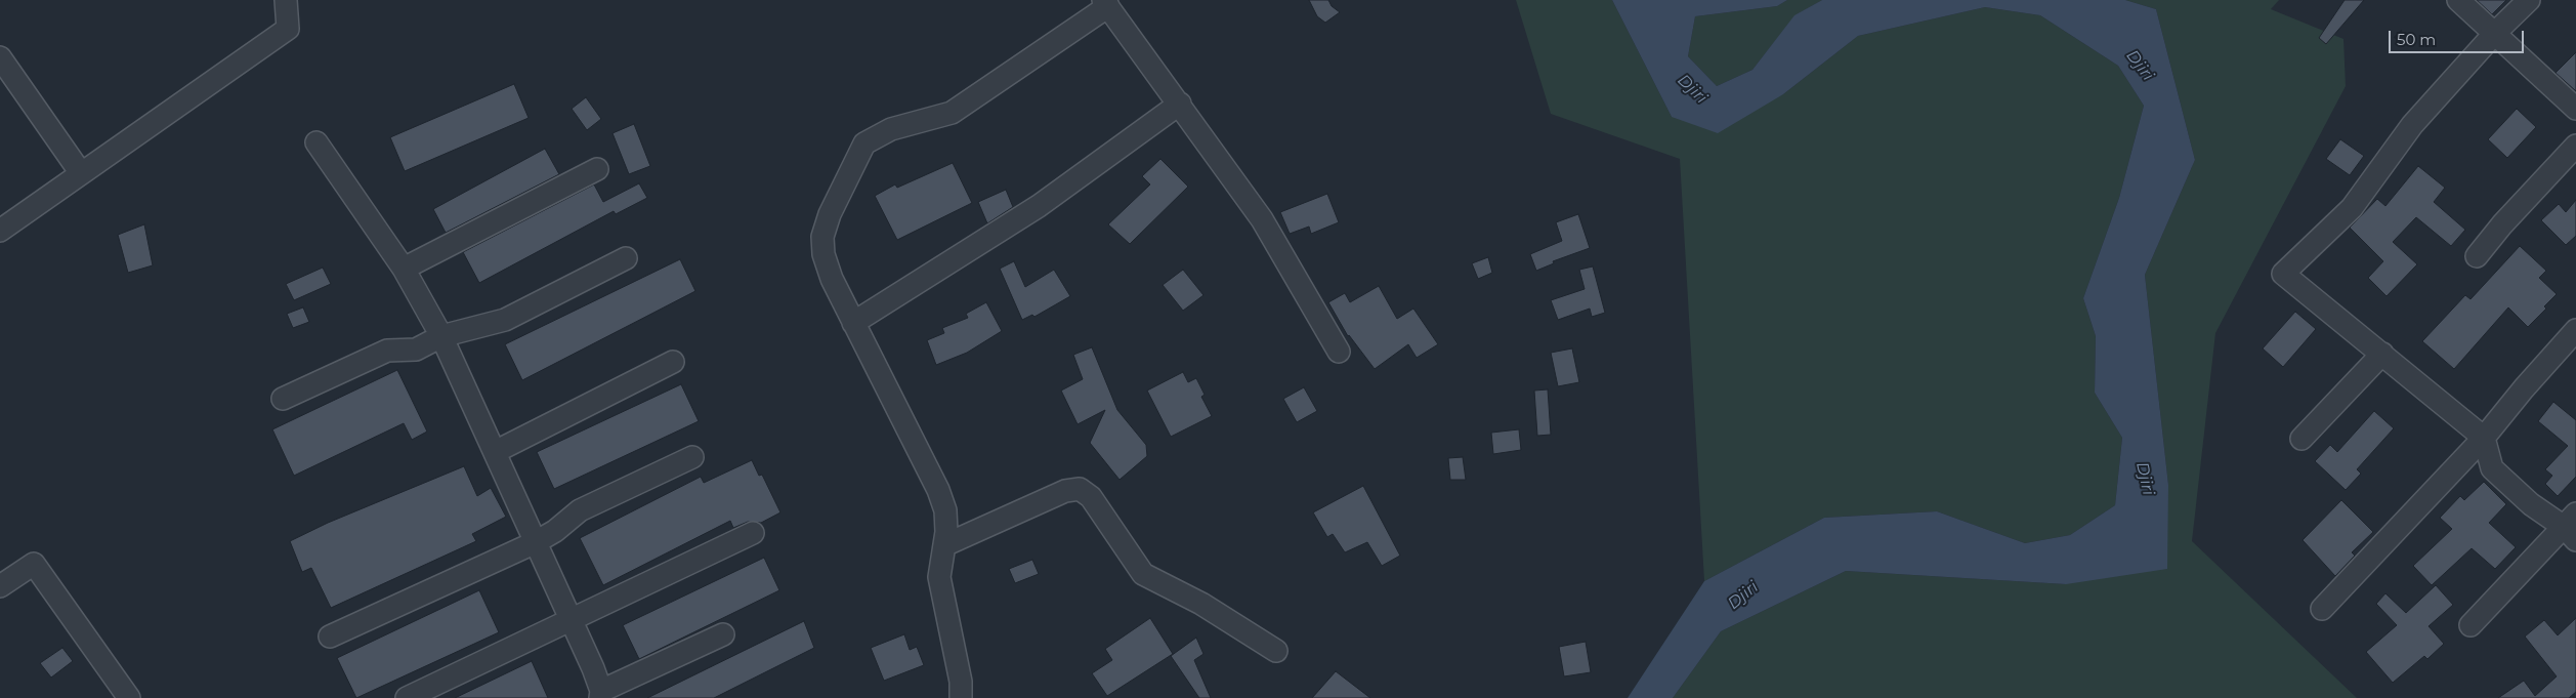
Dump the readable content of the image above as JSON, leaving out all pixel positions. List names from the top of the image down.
{
  "water": ["Djiri"],
  "scale_bar": "50 m"
}
